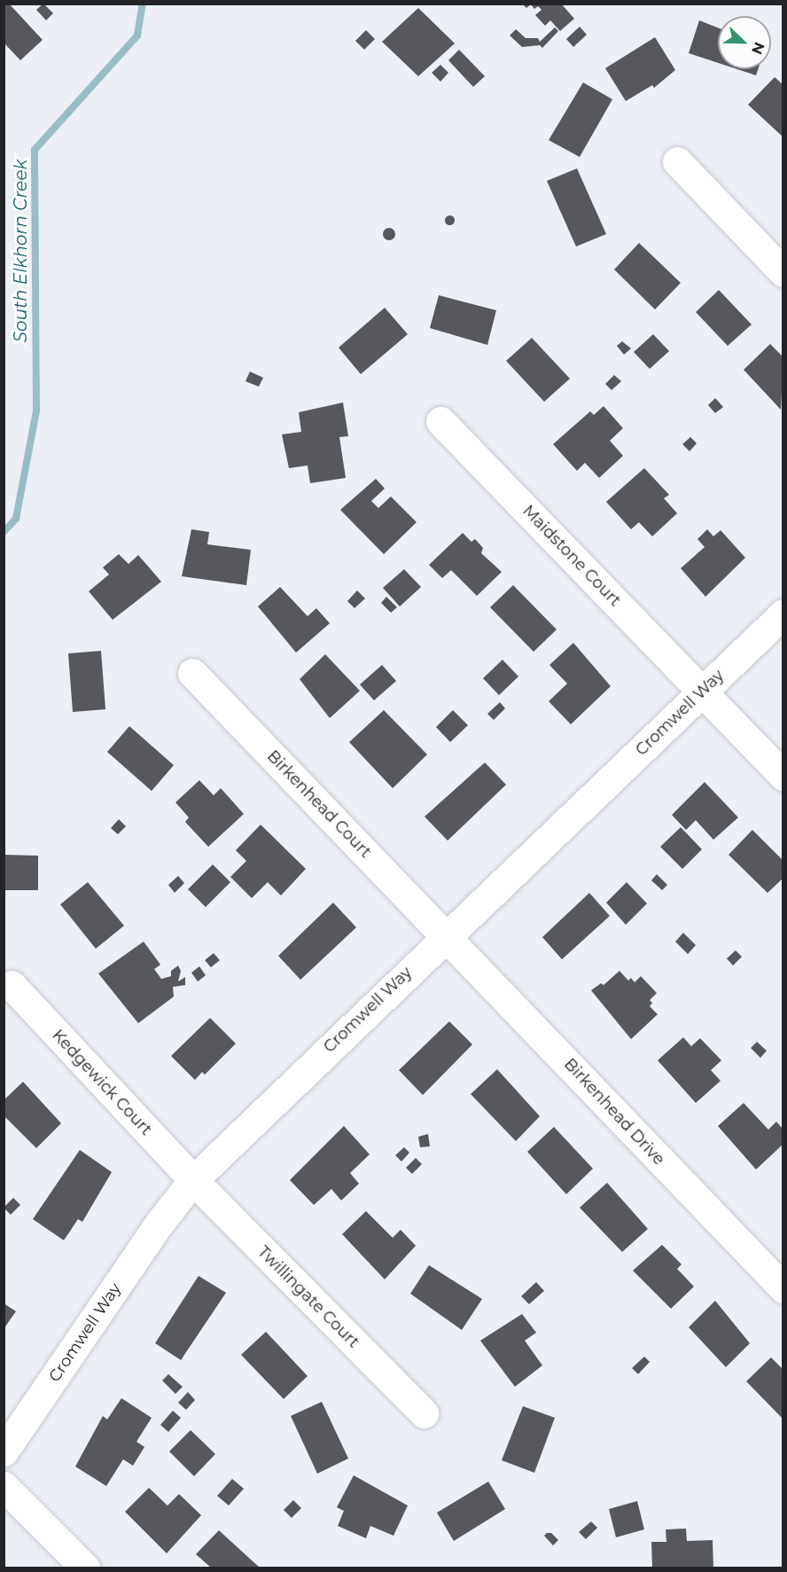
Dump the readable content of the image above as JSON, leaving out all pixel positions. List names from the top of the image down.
{
  "streets": {
    "street": [
      "Maidstone Court",
      "Cromwell Way",
      "Birkenhead Court",
      "Kedgewick Court",
      "Birkenhead Drive",
      "Twillingate Court"
    ]
  },
  "crossings": [
    ["Maidstone Court", "Cromwell Way"],
    ["Cromwell Way", "Birkenhead Court"],
    ["Cromwell Way", "Kedgewick Court"],
    ["Cromwell Way", "Birkenhead Drive"],
    ["Cromwell Way", "Twillingate Court"],
    ["Birkenhead Court", "Birkenhead Drive"],
    ["Kedgewick Court", "Twillingate Court"]
  ],
  "water": ["South Elkhorn Creek"],
  "north": "bottom right"
}
